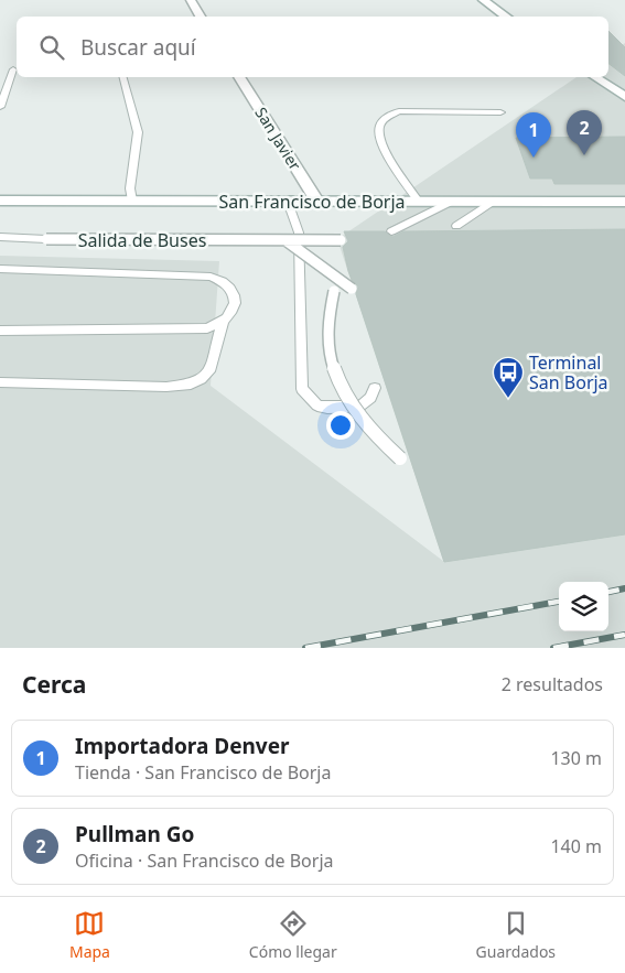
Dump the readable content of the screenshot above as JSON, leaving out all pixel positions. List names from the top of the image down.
{
  "streets": {
    "street": ["San Javier", "San Francisco de Borja"],
    "lane": ["Salida de Buses"]
  },
  "crossings": [
    ["San Javier", "San Francisco de Borja"]
  ],
  "places": {
    "bus stop": ["Terminal San Borja"]
  },
  "page": {
    "search": "Buscar aquí",
    "pins": ["2", "1"],
    "heading": ["Cerca", "2 resultados"],
    "list": [
      {
        "mark": "1",
        "name": "Importadora Denver",
        "note": "Tienda · San Francisco de Borja",
        "value": "130 m"
      },
      {
        "mark": "2",
        "name": "Pullman Go",
        "note": "Oficina · San Francisco de Borja",
        "value": "140 m"
      }
    ],
    "nav": ["Mapa", "Cómo llegar", "Guardados"]
  }
}
